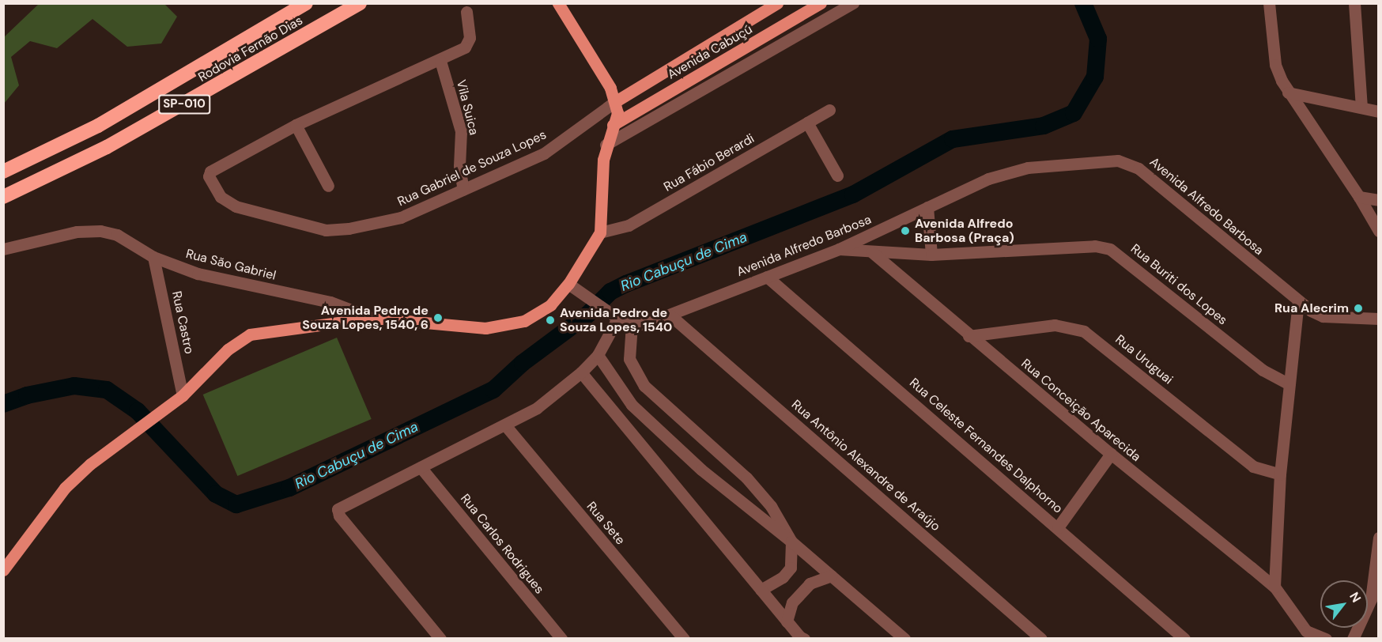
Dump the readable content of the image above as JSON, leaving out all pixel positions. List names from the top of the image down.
{
  "streets": {
    "highway": ["Rodovia Fernão Dias", "SP-010"],
    "main road": ["Avenida Cabuçú"],
    "street": [
      "Vila Suica",
      "Rua Fábio Berardi",
      "Rua Gabriel de Souza Lopes",
      "Avenida Alfredo Barbosa",
      "Rua São Gabriel",
      "Rua Buriti dos Lopes",
      "Rua Castro",
      "Rua Uruguai",
      "Rua Conceição Aparecida",
      "Rua Celeste Fernandes Dalphorno",
      "Rua Antônio Alexandre de Araújo",
      "Rua Sete",
      "Rua Carlos Rodrigues"
    ]
  },
  "crossings": [
    ["Avenida Cabuçú", "Rua Gabriel de Souza Lopes"],
    ["Vila Suica", "Rua Gabriel de Souza Lopes"],
    ["Avenida Alfredo Barbosa", "Rua Buriti dos Lopes"],
    ["Avenida Alfredo Barbosa", "Rua Celeste Fernandes Dalphorno"],
    ["Avenida Alfredo Barbosa", "Rua Antônio Alexandre de Araújo"],
    ["Rua São Gabriel", "Rua Castro"],
    ["Rua Buriti dos Lopes", "Rua Conceição Aparecida"],
    ["Rua Uruguai", "Rua Conceição Aparecida"]
  ],
  "water": ["Rio Cabuçu de Cima"],
  "places": [
    "Avenida Alfredo Barbosa (Praça)",
    "Rua Alecrim",
    "Avenida Pedro de Souza Lopes, 1540, 6",
    "Avenida Pedro de Souza Lopes, 1540"
  ],
  "north": "top right"
}
